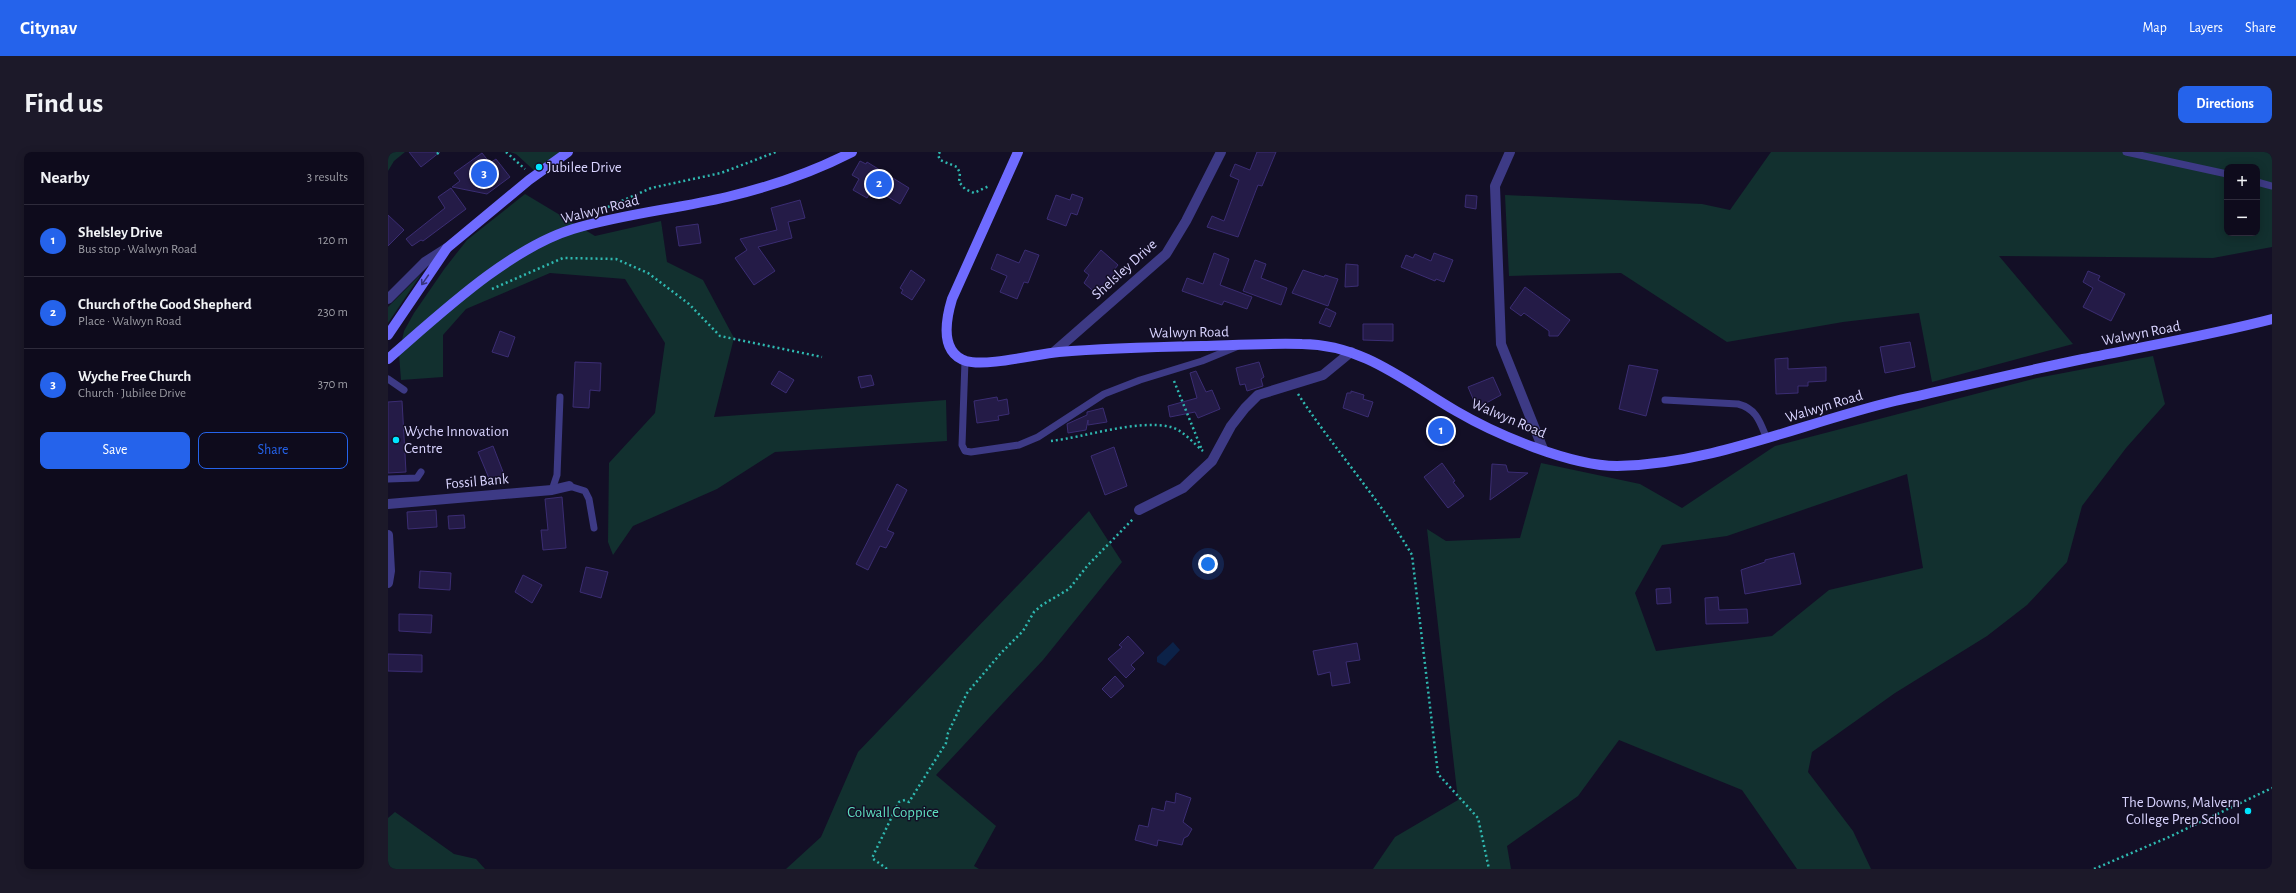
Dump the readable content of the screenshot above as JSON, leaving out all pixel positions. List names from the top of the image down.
{
  "streets": {
    "main road": ["Walwyn Road"],
    "street": ["Shelsley Drive", "Fossil Bank"]
  },
  "crossings": [
    ["Walwyn Road", "Shelsley Drive"]
  ],
  "parks": ["Colwall Coppice"],
  "places": ["Jubilee Drive", "Wyche Innovation Centre", "The Downs, Malvern College Prep School"],
  "page": {
    "header": "Citynav",
    "nav": ["Map", "Layers", "Share"],
    "buttons": [
      "Directions",
      ["Save", "Share"]
    ],
    "title": "Find us",
    "heading": ["Nearby", "3 results"],
    "pins": ["3", "2", "1"],
    "map_buttons": ["+", "−"],
    "list": [
      {
        "mark": "1",
        "name": "Shelsley Drive",
        "note": "Bus stop · Walwyn Road",
        "value": "120 m"
      },
      {
        "mark": "2",
        "name": "Church of the Good Shepherd",
        "note": "Place · Walwyn Road",
        "value": "230 m"
      },
      {
        "mark": "3",
        "name": "Wyche Free Church",
        "note": "Church · Jubilee Drive",
        "value": "370 m"
      }
    ]
  }
}
